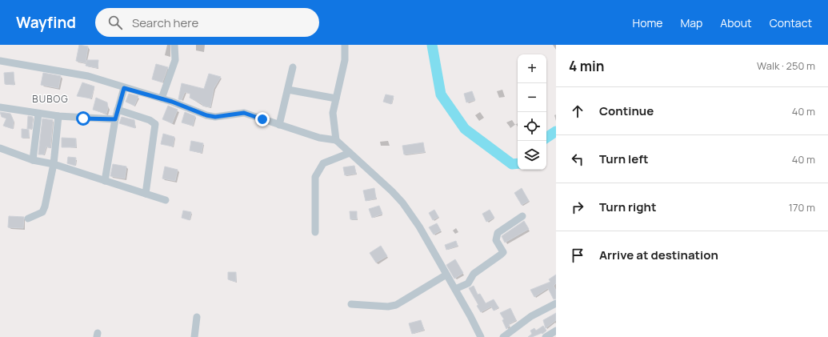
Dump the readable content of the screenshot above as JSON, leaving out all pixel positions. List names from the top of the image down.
{
  "districts": ["BUBOG"],
  "page": {
    "header": "Wayfind",
    "search": "Search here",
    "nav": [
      "Home",
      "Map",
      "About",
      "Contact"
    ],
    "heading": ["4 min", "Walk · 250 m"],
    "map_buttons": ["+", "−"],
    "list": [
      ["Continue", "40 m"],
      ["Turn left", "40 m"],
      ["Turn right", "170 m"],
      "Arrive at destination"
    ]
  }
}
